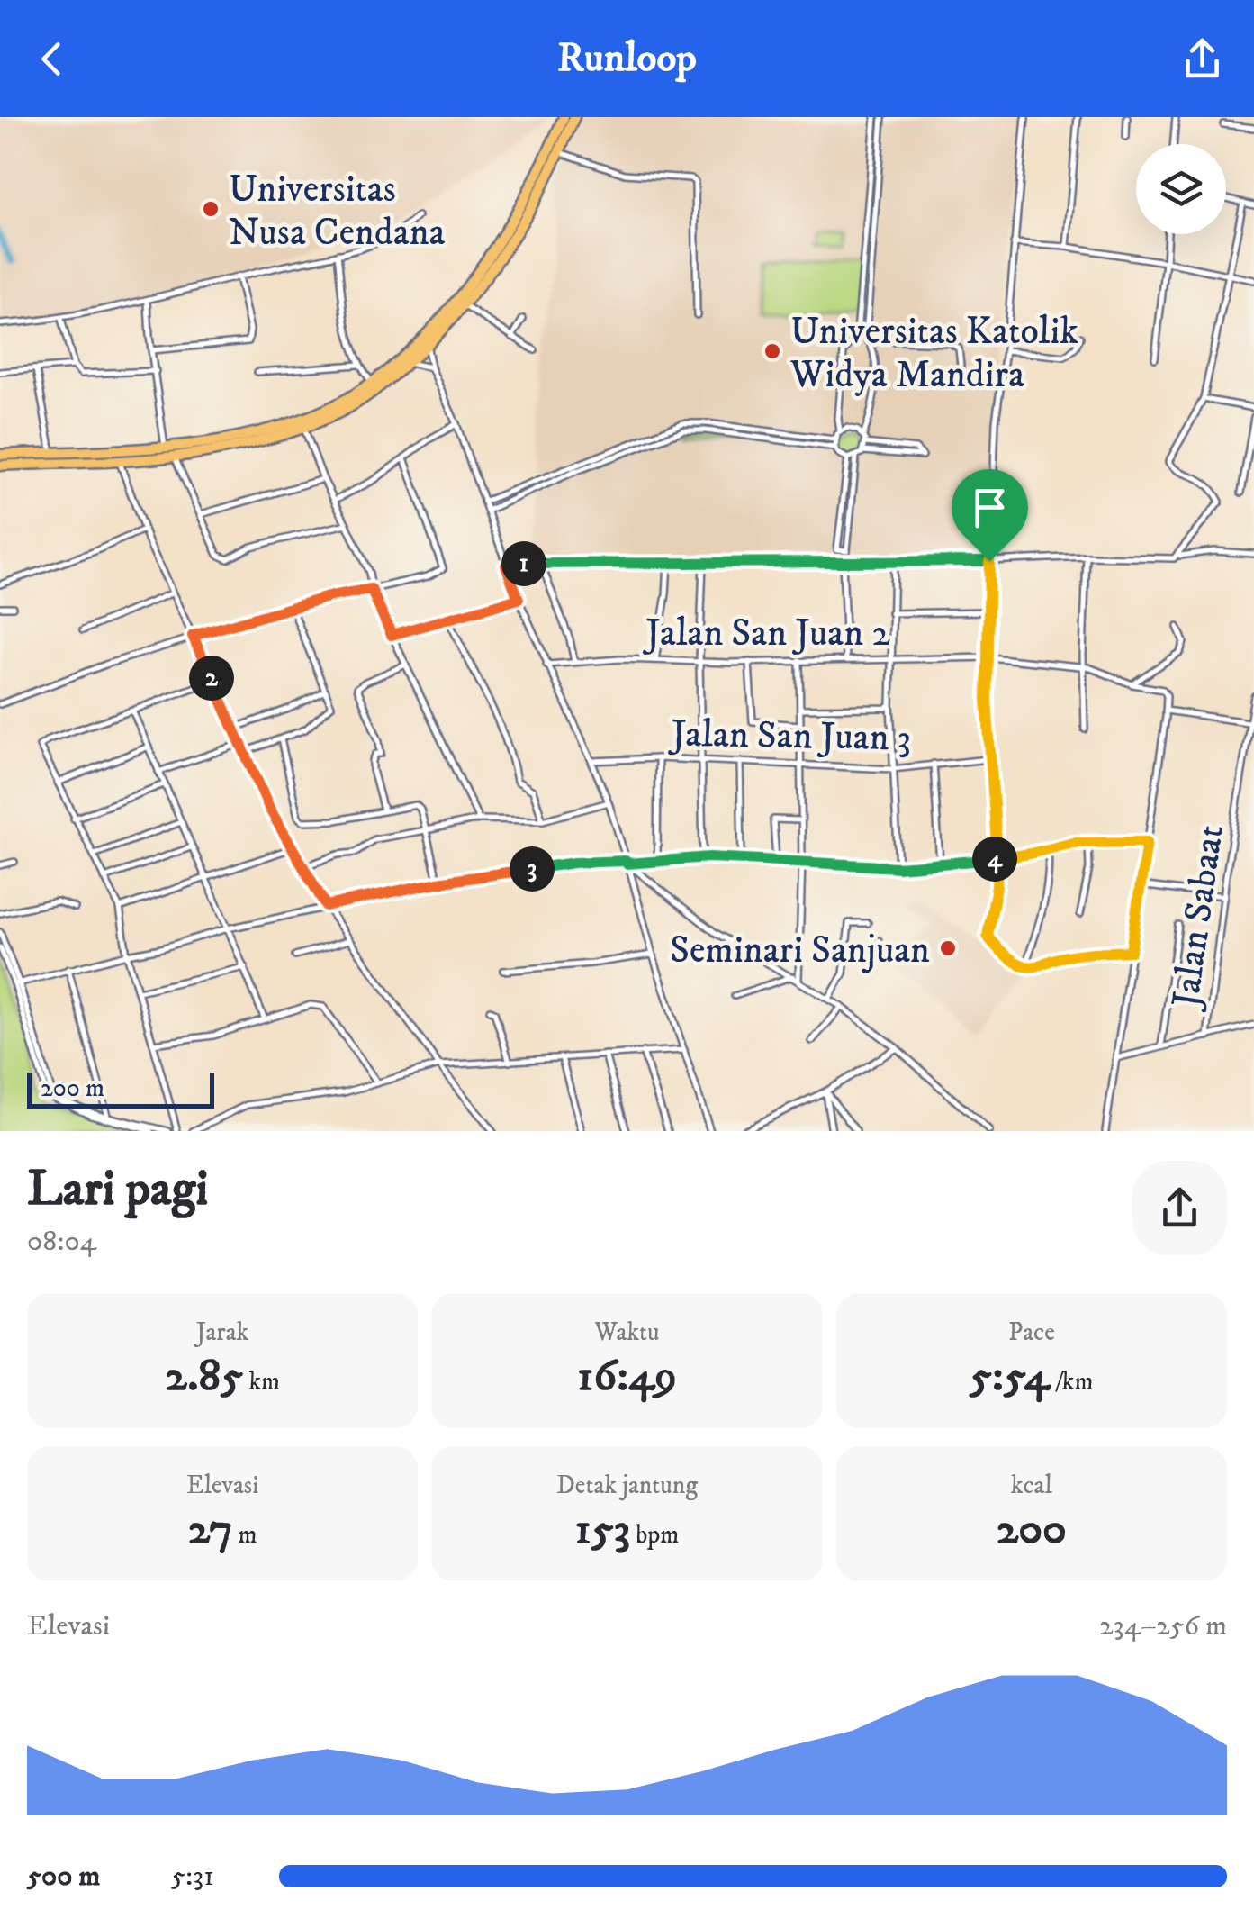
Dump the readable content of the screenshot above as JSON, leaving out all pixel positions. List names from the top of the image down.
{
  "streets": {
    "street": ["Jalan San Juan 2", "Jalan San Juan 3", "Jalan Sabaat"]
  },
  "places": ["Universitas Nusa Cendana", "Universitas Katolik Widya Mandira", "Seminari Sanjuan"],
  "scale_bar": "200 m",
  "page": {
    "header": "Runloop",
    "pins": [
      "1",
      "2",
      "4",
      "3"
    ],
    "scale": "200 m",
    "heading": ["Lari pagi", "08:04"],
    "stats": [
      ["Jarak", "2.85 km"],
      ["Waktu", "16:49"],
      ["Pace", "5:54 /km"],
      ["Elevasi", "27 m"],
      ["Detak jantung", "153 bpm"],
      ["kcal", "200"]
    ],
    "chart": ["Elevasi", "234–256 m"],
    "list": [
      {
        "name": "500 m",
        "note": "5:31"
      }
    ]
  }
}
